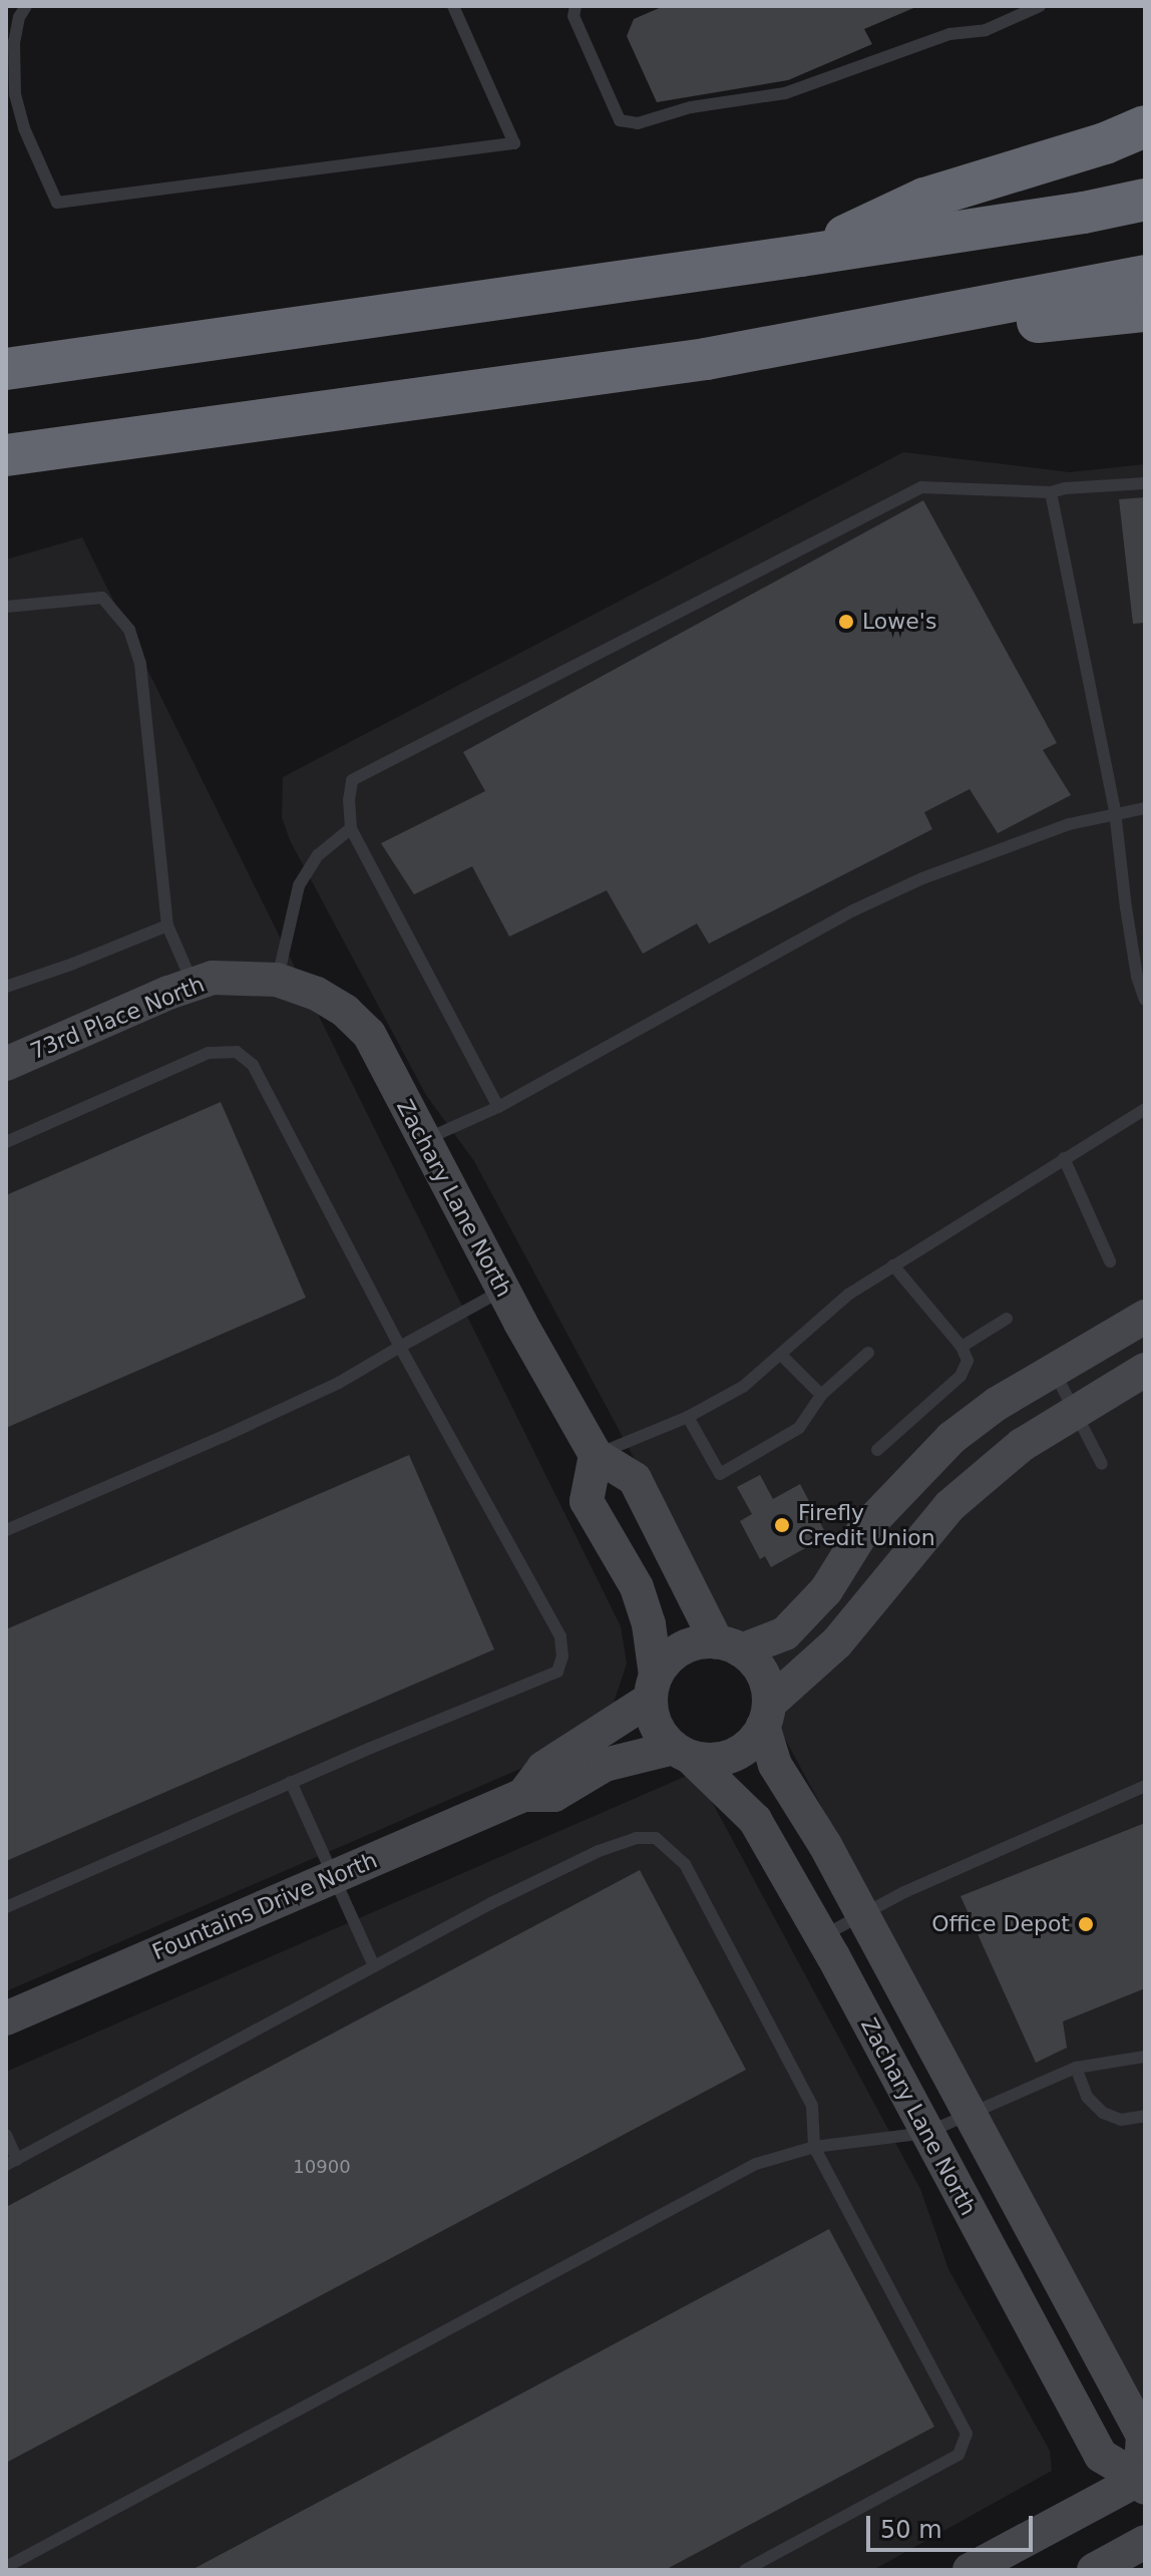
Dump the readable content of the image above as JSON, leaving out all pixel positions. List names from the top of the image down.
{
  "streets": {
    "street": ["73rd Place North", "Zachary Lane North", "Fountains Drive North"]
  },
  "crossings": [
    ["73rd Place North", "Zachary Lane North"],
    ["Zachary Lane North", "Fountains Drive North"]
  ],
  "places": ["Lowe's", "Firefly Credit Union", "Office Depot"],
  "house_numbers": ["10900"],
  "scale_bar": "50 m"
}
